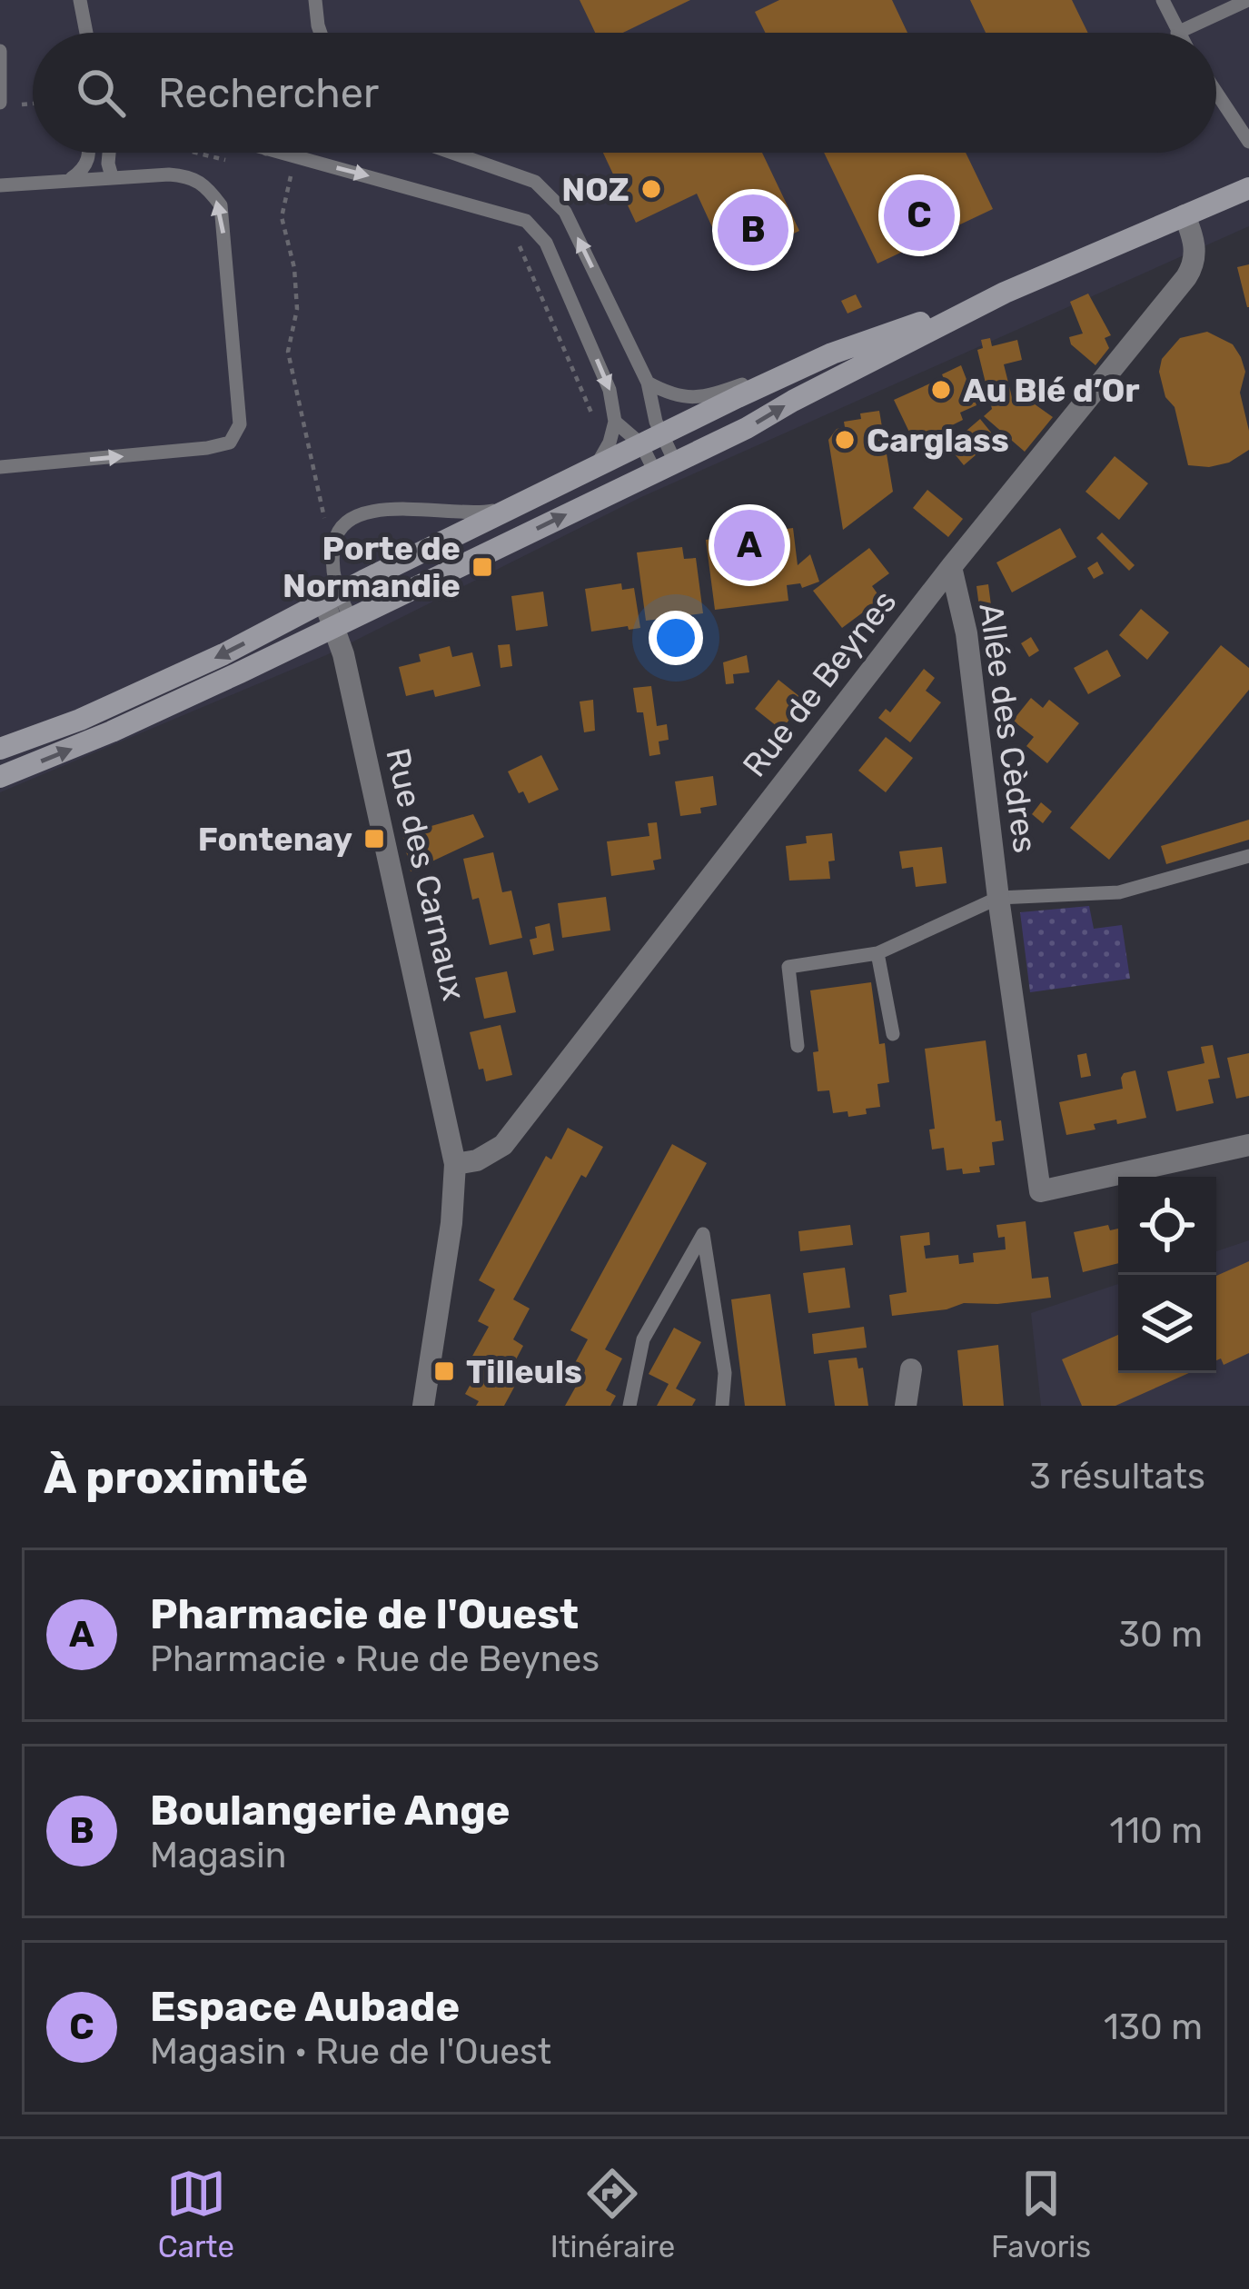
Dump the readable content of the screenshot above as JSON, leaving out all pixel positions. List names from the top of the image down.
{
  "streets": {
    "street": ["Rue de Beynes", "Allée des Cèdres", "Rue des Carnaux"]
  },
  "crossings": [
    ["Rue de Beynes", "Allée des Cèdres"],
    ["Rue de Beynes", "Rue des Carnaux"]
  ],
  "places": {
    "other": ["NOZ", "Au Blé d’Or", "Carglass"],
    "transit": ["Porte de Normandie", "Fontenay", "Tilleuls"]
  },
  "page": {
    "search": "Rechercher",
    "pins": ["C", "B", "A"],
    "heading": ["À proximité", "3 résultats"],
    "list": [
      {
        "mark": "A",
        "name": "Pharmacie de l'Ouest",
        "note": "Pharmacie · Rue de Beynes",
        "value": "30 m"
      },
      {
        "mark": "B",
        "name": "Boulangerie Ange",
        "note": "Magasin",
        "value": "110 m"
      },
      {
        "mark": "C",
        "name": "Espace Aubade",
        "note": "Magasin · Rue de l'Ouest",
        "value": "130 m"
      }
    ],
    "nav": ["Carte", "Itinéraire", "Favoris"]
  }
}
